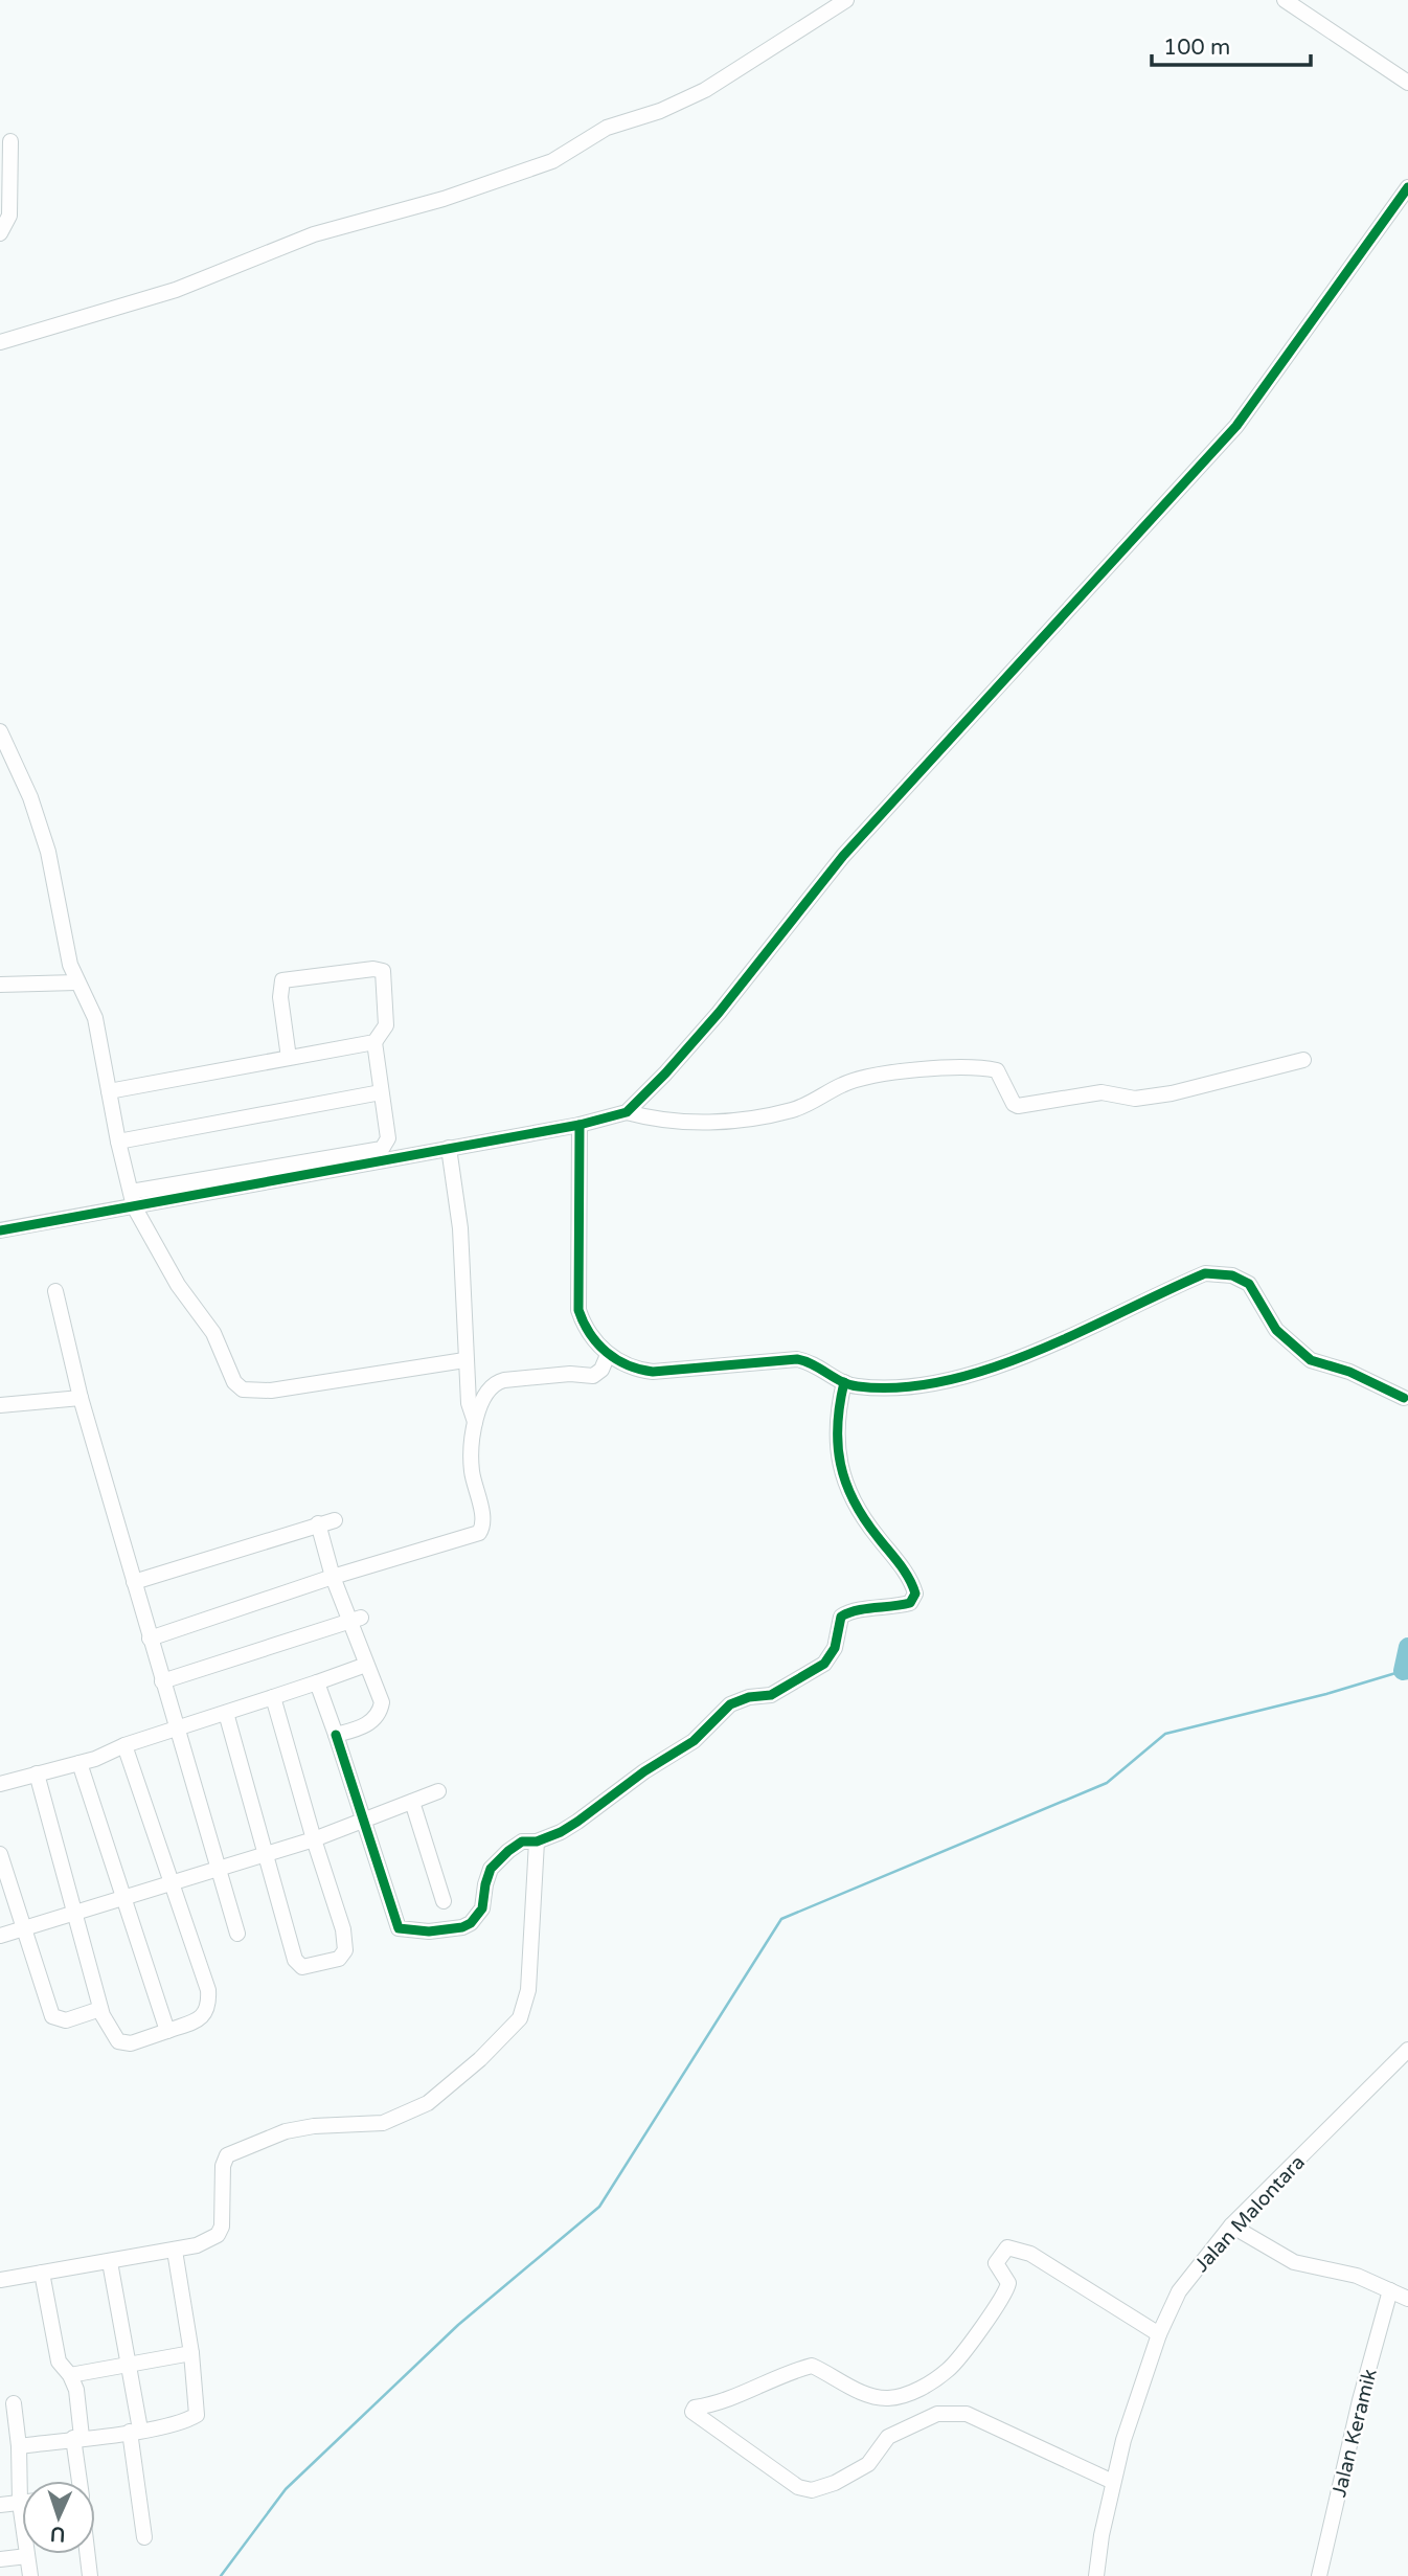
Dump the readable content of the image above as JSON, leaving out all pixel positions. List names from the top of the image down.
{
  "streets": {
    "street": ["Jalan Malontara", "Jalan Keramik"]
  },
  "scale_bar": "100 m",
  "north": "bottom"
}
